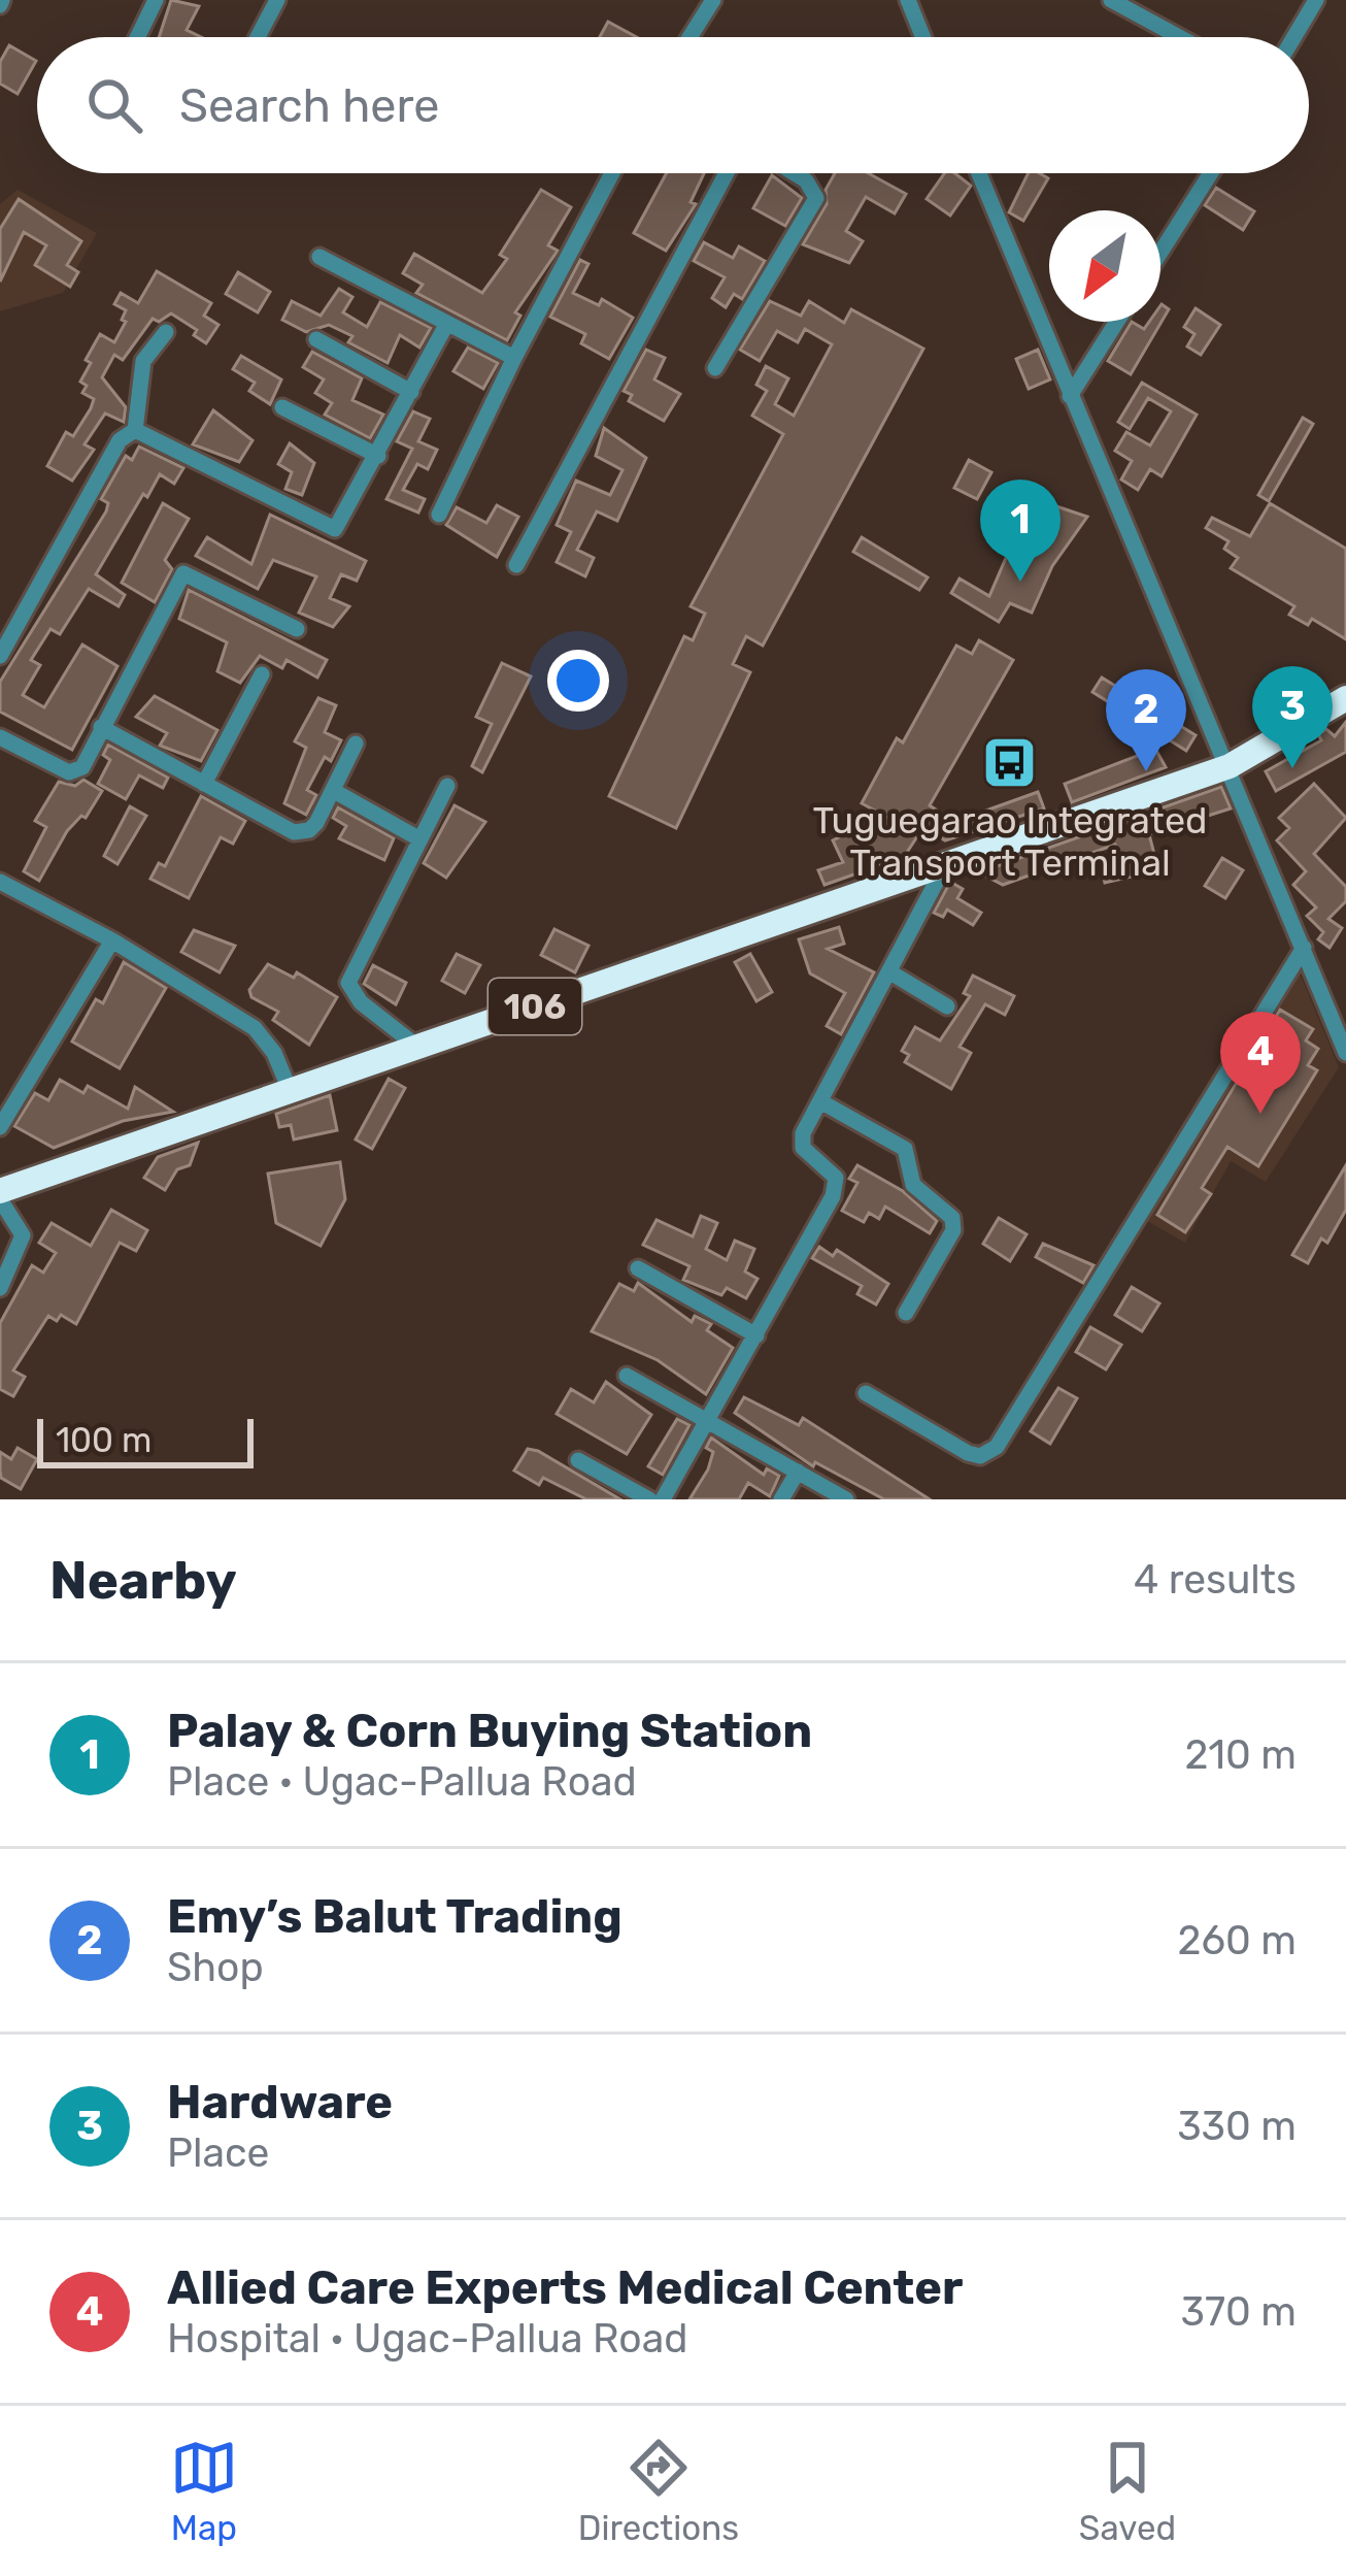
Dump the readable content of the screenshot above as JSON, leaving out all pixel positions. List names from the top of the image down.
{
  "streets": {
    "highway": ["106"]
  },
  "places": {
    "bus stop": ["Tuguegarao Integrated Transport Terminal"]
  },
  "scale_bar": "100 m",
  "north": "bottom left",
  "page": {
    "search": "Search here",
    "pins": [
      "1",
      "3",
      "2",
      "4"
    ],
    "scale": "100 m",
    "heading": ["Nearby", "4 results"],
    "list": [
      {
        "mark": "1",
        "name": "Palay & Corn Buying Station",
        "note": "Place · Ugac-Pallua Road",
        "value": "210 m"
      },
      {
        "mark": "2",
        "name": "Emy’s Balut Trading",
        "note": "Shop",
        "value": "260 m"
      },
      {
        "mark": "3",
        "name": "Hardware",
        "note": "Place",
        "value": "330 m"
      },
      {
        "mark": "4",
        "name": "Allied Care Experts Medical Center",
        "note": "Hospital · Ugac-Pallua Road",
        "value": "370 m"
      }
    ],
    "nav": ["Map", "Directions", "Saved"]
  }
}
